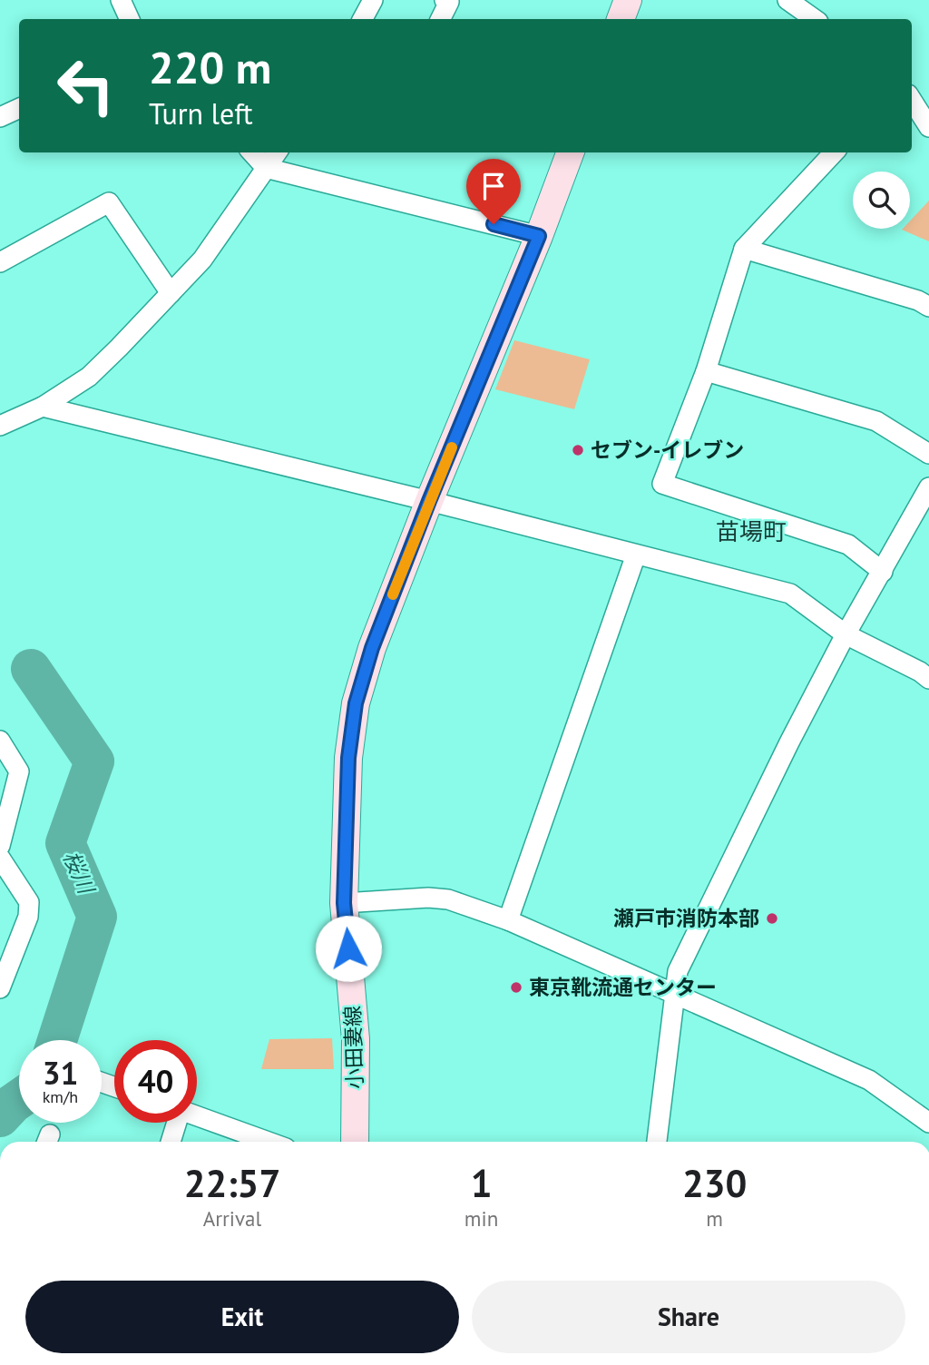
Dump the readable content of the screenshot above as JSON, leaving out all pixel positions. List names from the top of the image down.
{
  "streets": {
    "street": ["小田妻線"]
  },
  "districts": ["苗場町"],
  "water": ["桜川"],
  "places": ["セブン-イレブン", "瀬戸市消防本部", "東京靴流通センター"],
  "page": {
    "turn": ["220 m", "Turn left"],
    "speed": "31 km/h",
    "limit": "40",
    "eta": [
      "22:57",
      "Arrival",
      "1",
      "min",
      "230",
      "m"
    ],
    "buttons": ["Exit", "Share"]
  }
}
